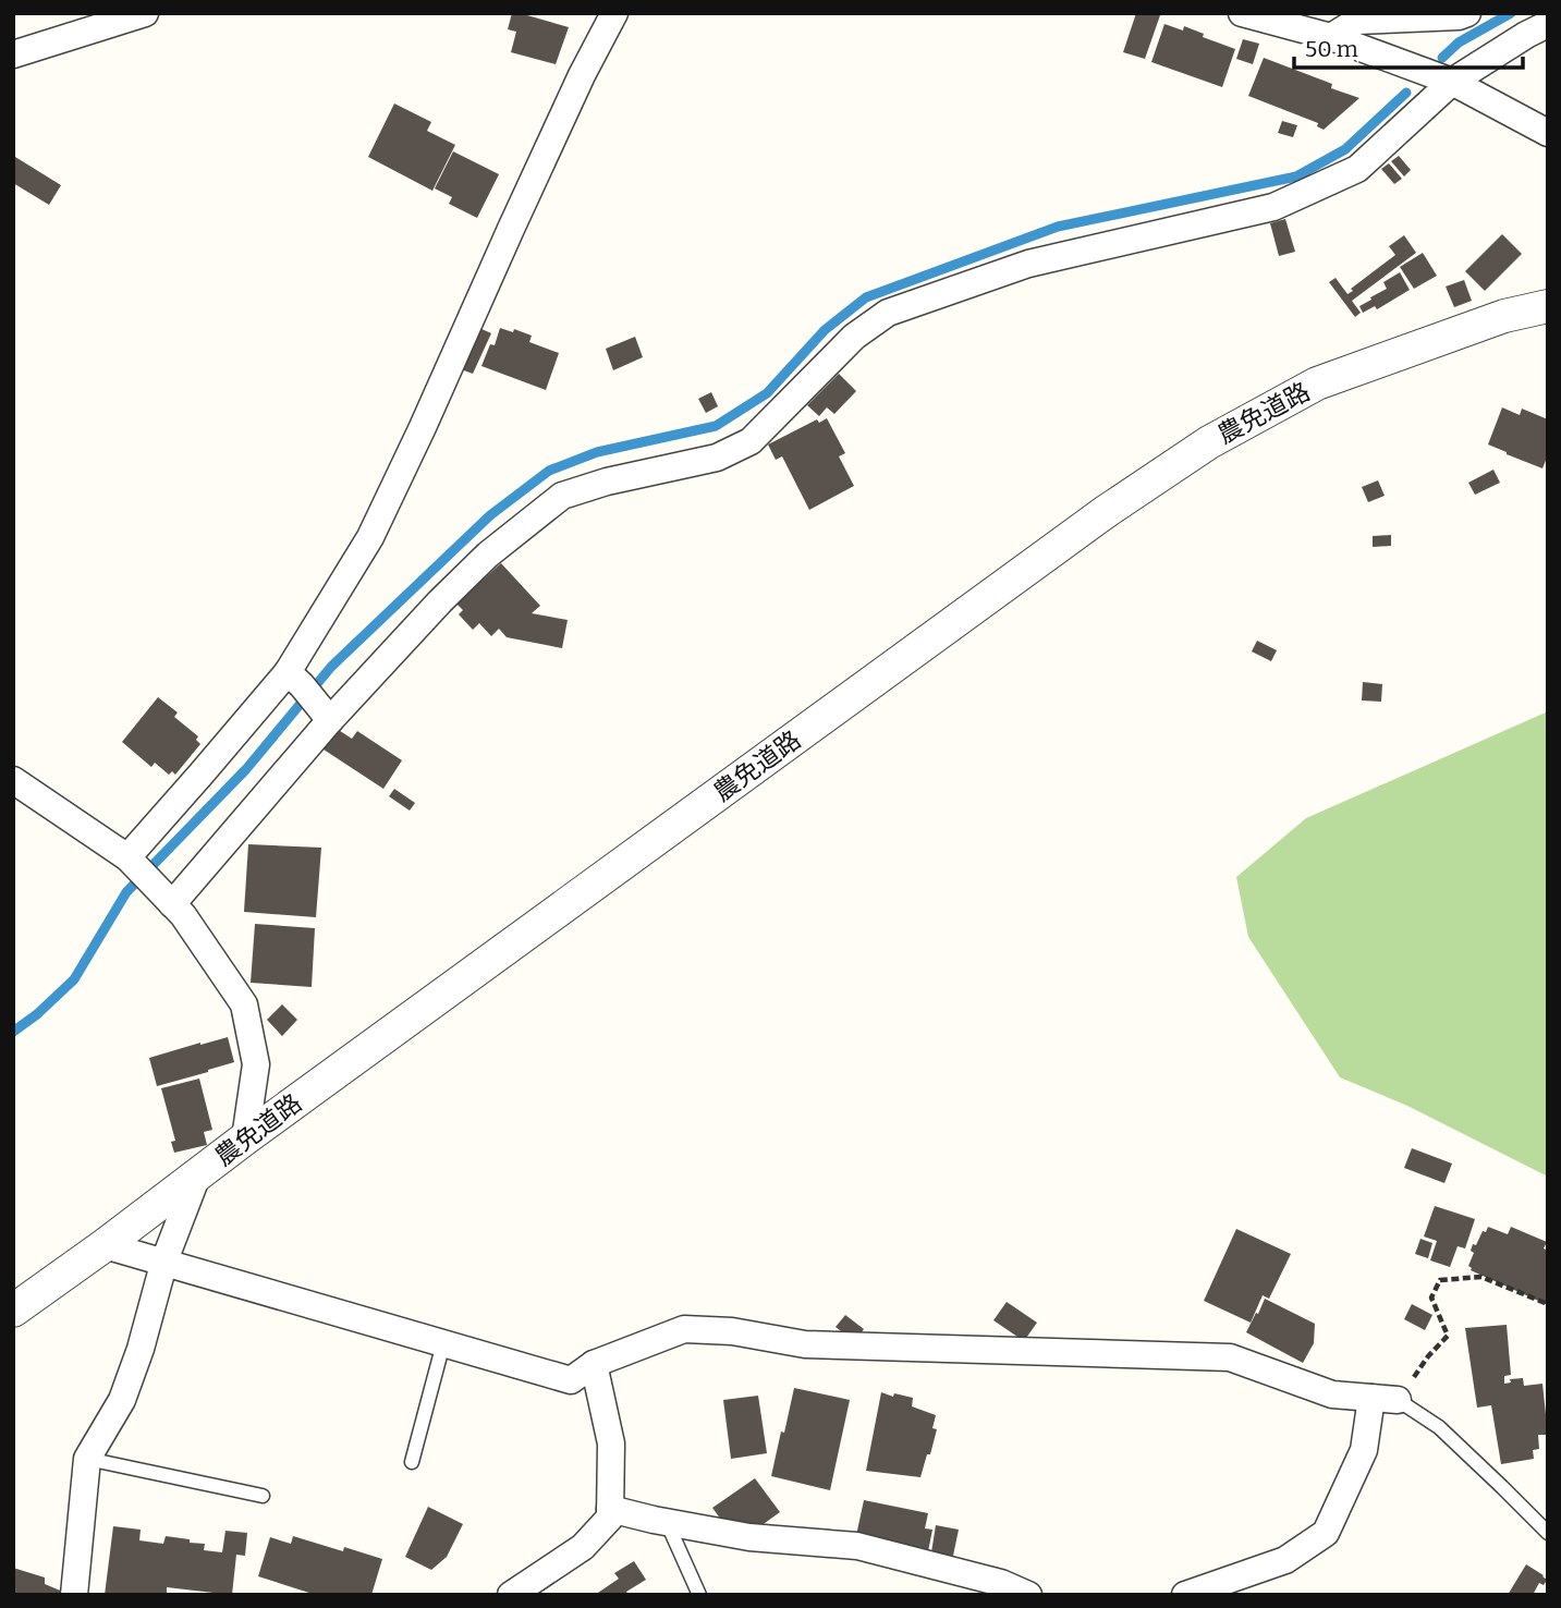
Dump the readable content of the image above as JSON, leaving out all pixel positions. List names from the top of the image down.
{
  "streets": {
    "street": ["農免道路"]
  },
  "scale_bar": "50 m"
}
